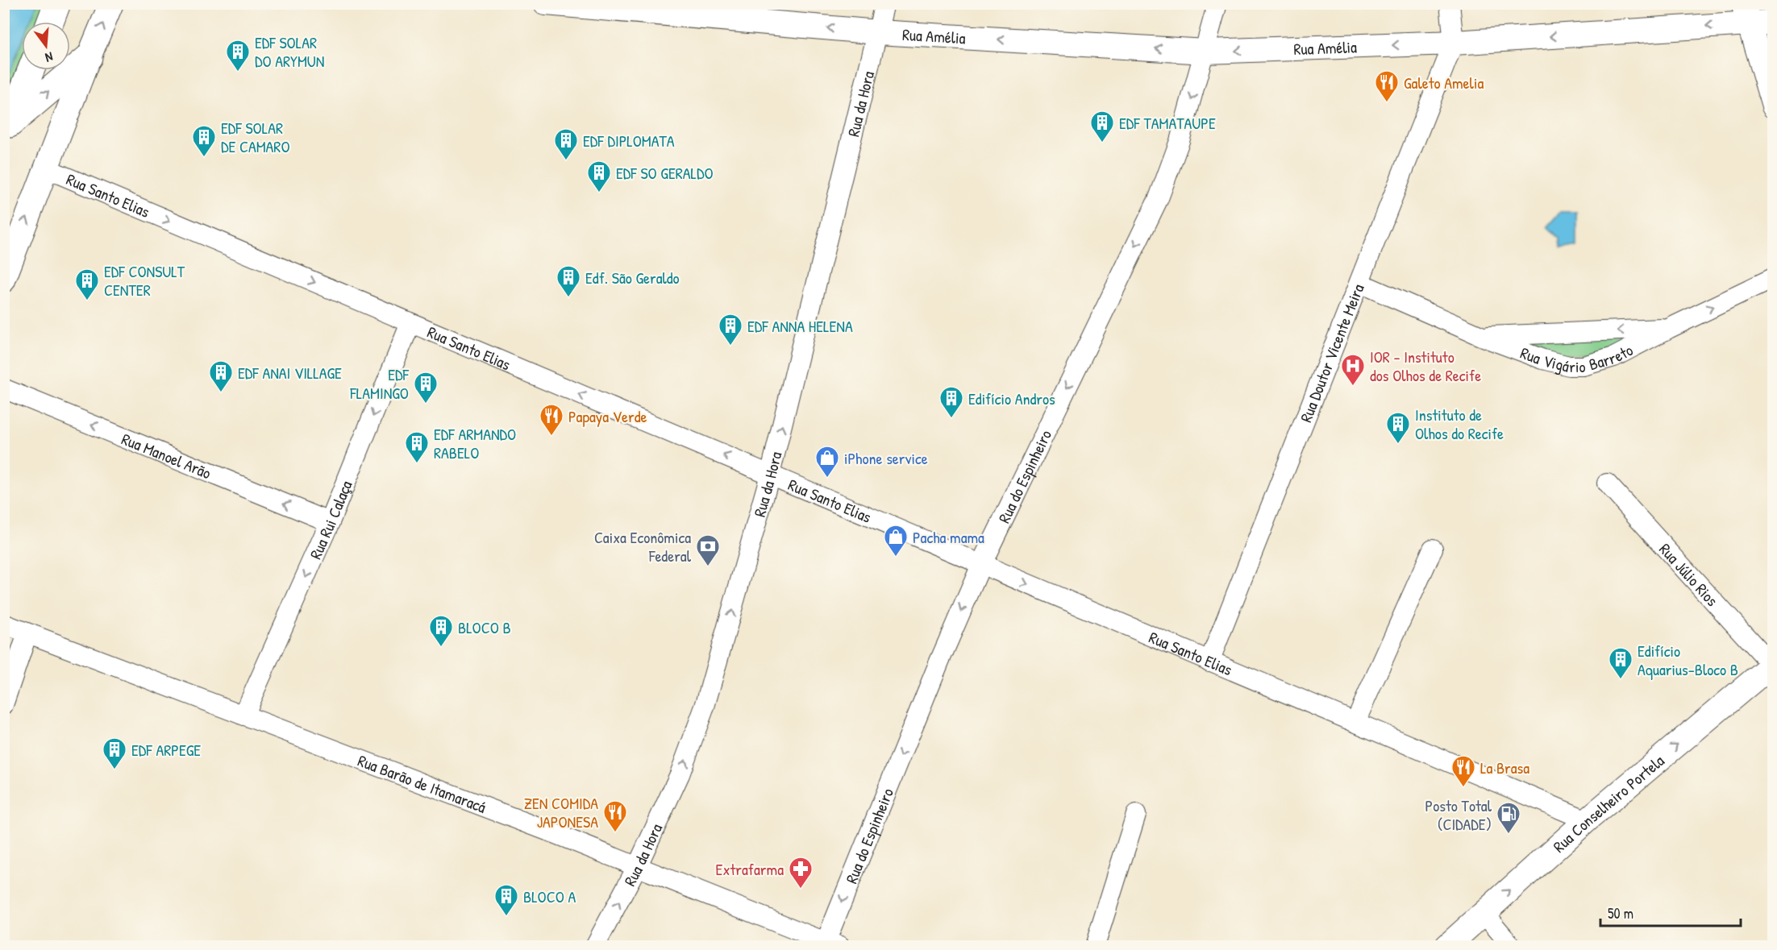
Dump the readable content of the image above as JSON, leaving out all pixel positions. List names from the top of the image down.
{
  "streets": {
    "main road": ["Rua Amélia", "Rua Conselheiro Portela"],
    "street": [
      "Rua da Hora",
      "Rua Santo Elias",
      "Rua Vigário Barreto",
      "Rua Doutor Vicente Meira",
      "Rua Manoel Arão",
      "Rua do Espinheiro",
      "Rua Rui Calaça",
      "Rua Júlio Rios",
      "Rua Barão de Itamaracá"
    ]
  },
  "crossings": [
    ["Rua Amélia", "Rua da Hora"],
    ["Rua Amélia", "Rua Doutor Vicente Meira"],
    ["Rua Amélia", "Rua do Espinheiro"],
    ["Rua da Hora", "Rua Santo Elias"],
    ["Rua da Hora", "Rua Barão de Itamaracá"],
    ["Rua Santo Elias", "Rua Doutor Vicente Meira"],
    ["Rua Santo Elias", "Rua do Espinheiro"],
    ["Rua Santo Elias", "Rua Rui Calaça"],
    ["Rua Santo Elias", "Rua Conselheiro Portela"],
    ["Rua Vigário Barreto", "Rua Doutor Vicente Meira"],
    ["Rua Manoel Arão", "Rua Rui Calaça"],
    ["Rua do Espinheiro", "Rua Barão de Itamaracá"],
    ["Rua Rui Calaça", "Rua Barão de Itamaracá"],
    ["Rua Júlio Rios", "Rua Conselheiro Portela"]
  ],
  "one_way": [
    "Rua Amélia",
    "Rua da Hora",
    "Rua Manoel Arão",
    "Rua do Espinheiro",
    "Rua Rui Calaça",
    "Rua Conselheiro Portela"
  ],
  "places": {
    "building": [
      "EDF SOLAR DO ARYMUN",
      "EDF TAMATAUPE",
      "EDF SOLAR DE CAMARO",
      "EDF DIPLOMATA",
      "EDF SO GERALDO",
      "Edf. São Geraldo",
      "EDF CONSULT CENTER",
      "EDF ANNA HELENA",
      "EDF ANAI VILLAGE",
      "EDF FLAMINGO",
      "Edifício Andros",
      "Instituto de Olhos do Recife",
      "EDF ARMANDO RABELO",
      "BLOCO B",
      "Edifício Aquarius-Bloco B",
      "EDF ARPEGE",
      "BLOCO A"
    ],
    "restaurant": [
      "Galeto Amelia",
      "Papaya Verde",
      "La Brasa",
      "ZEN COMIDA JAPONESA"
    ],
    "hospital": ["IOR - Instituto dos Olhos de Recife"],
    "shop": ["iPhone service", "Pacha mama"],
    "bank": ["Caixa Econômica Federal"],
    "fuel station": ["Posto Total (CIDADE)"],
    "pharmacy": ["Extrafarma"]
  },
  "scale_bar": "50 m",
  "north": "bottom"
}
